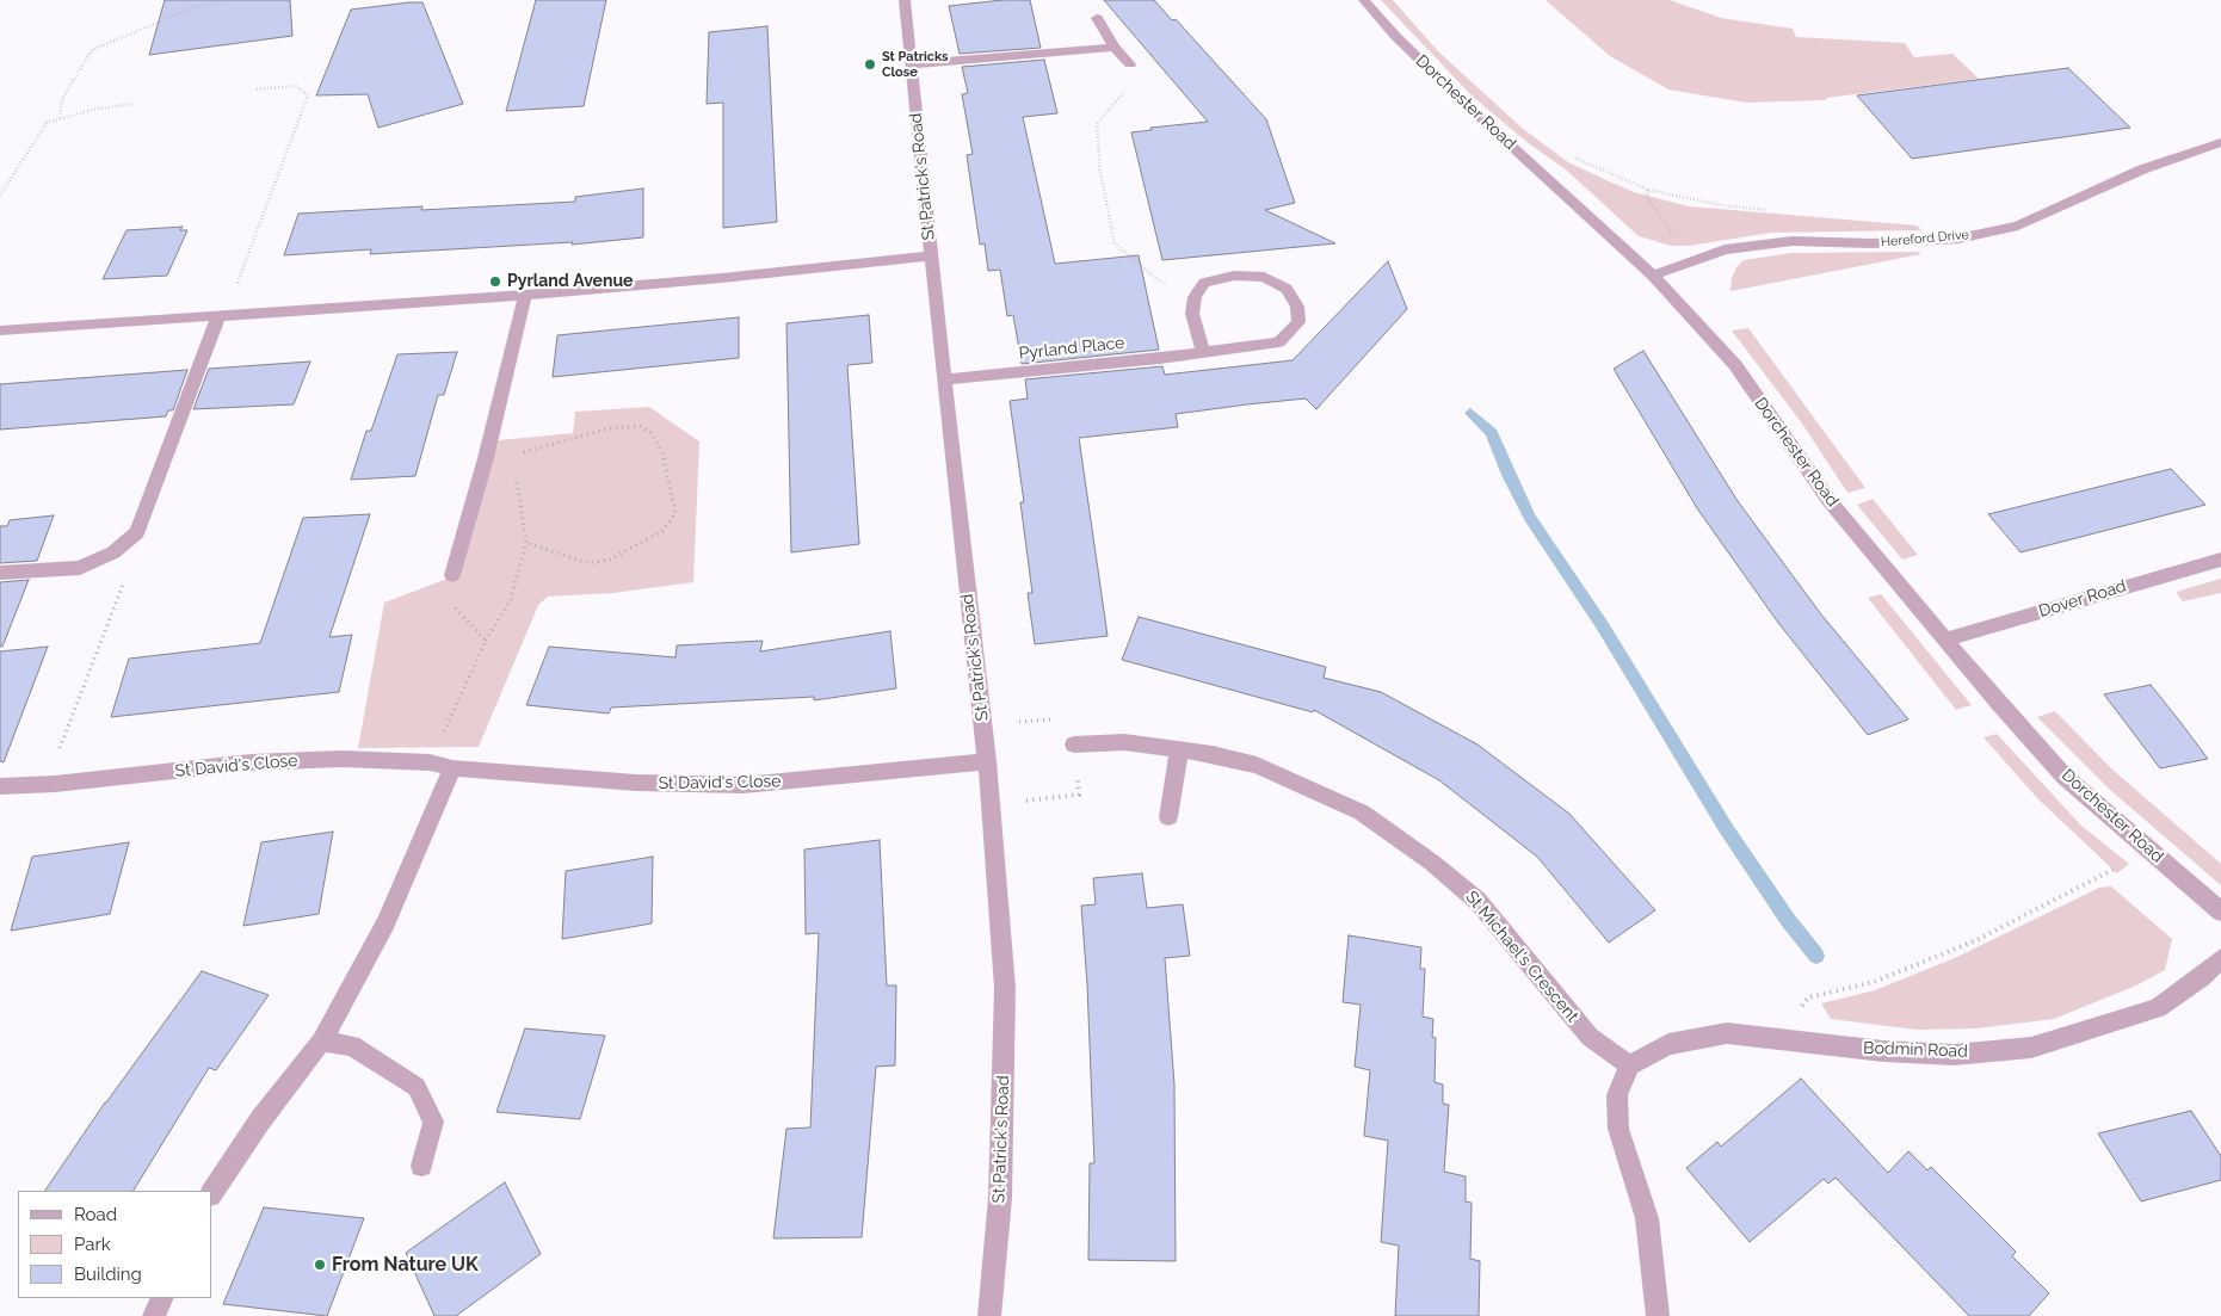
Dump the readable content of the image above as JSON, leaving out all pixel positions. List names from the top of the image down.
{
  "streets": {
    "street": [
      "Dorchester Road",
      "St Patrick's Road",
      "Hereford Drive",
      "Pyrland Place",
      "Dover Road",
      "St David's Close",
      "St Michael's Crescent",
      "Bodmin Road"
    ]
  },
  "crossings": [
    ["Dorchester Road", "Hereford Drive"],
    ["Dorchester Road", "Dover Road"],
    ["St Patrick's Road", "Pyrland Place"],
    ["St Patrick's Road", "St David's Close"],
    ["St Michael's Crescent", "Bodmin Road"]
  ],
  "places": ["St Patricks Close", "Pyrland Avenue", "From Nature UK"],
  "legend": ["Road", "Park", "Building"]
}
